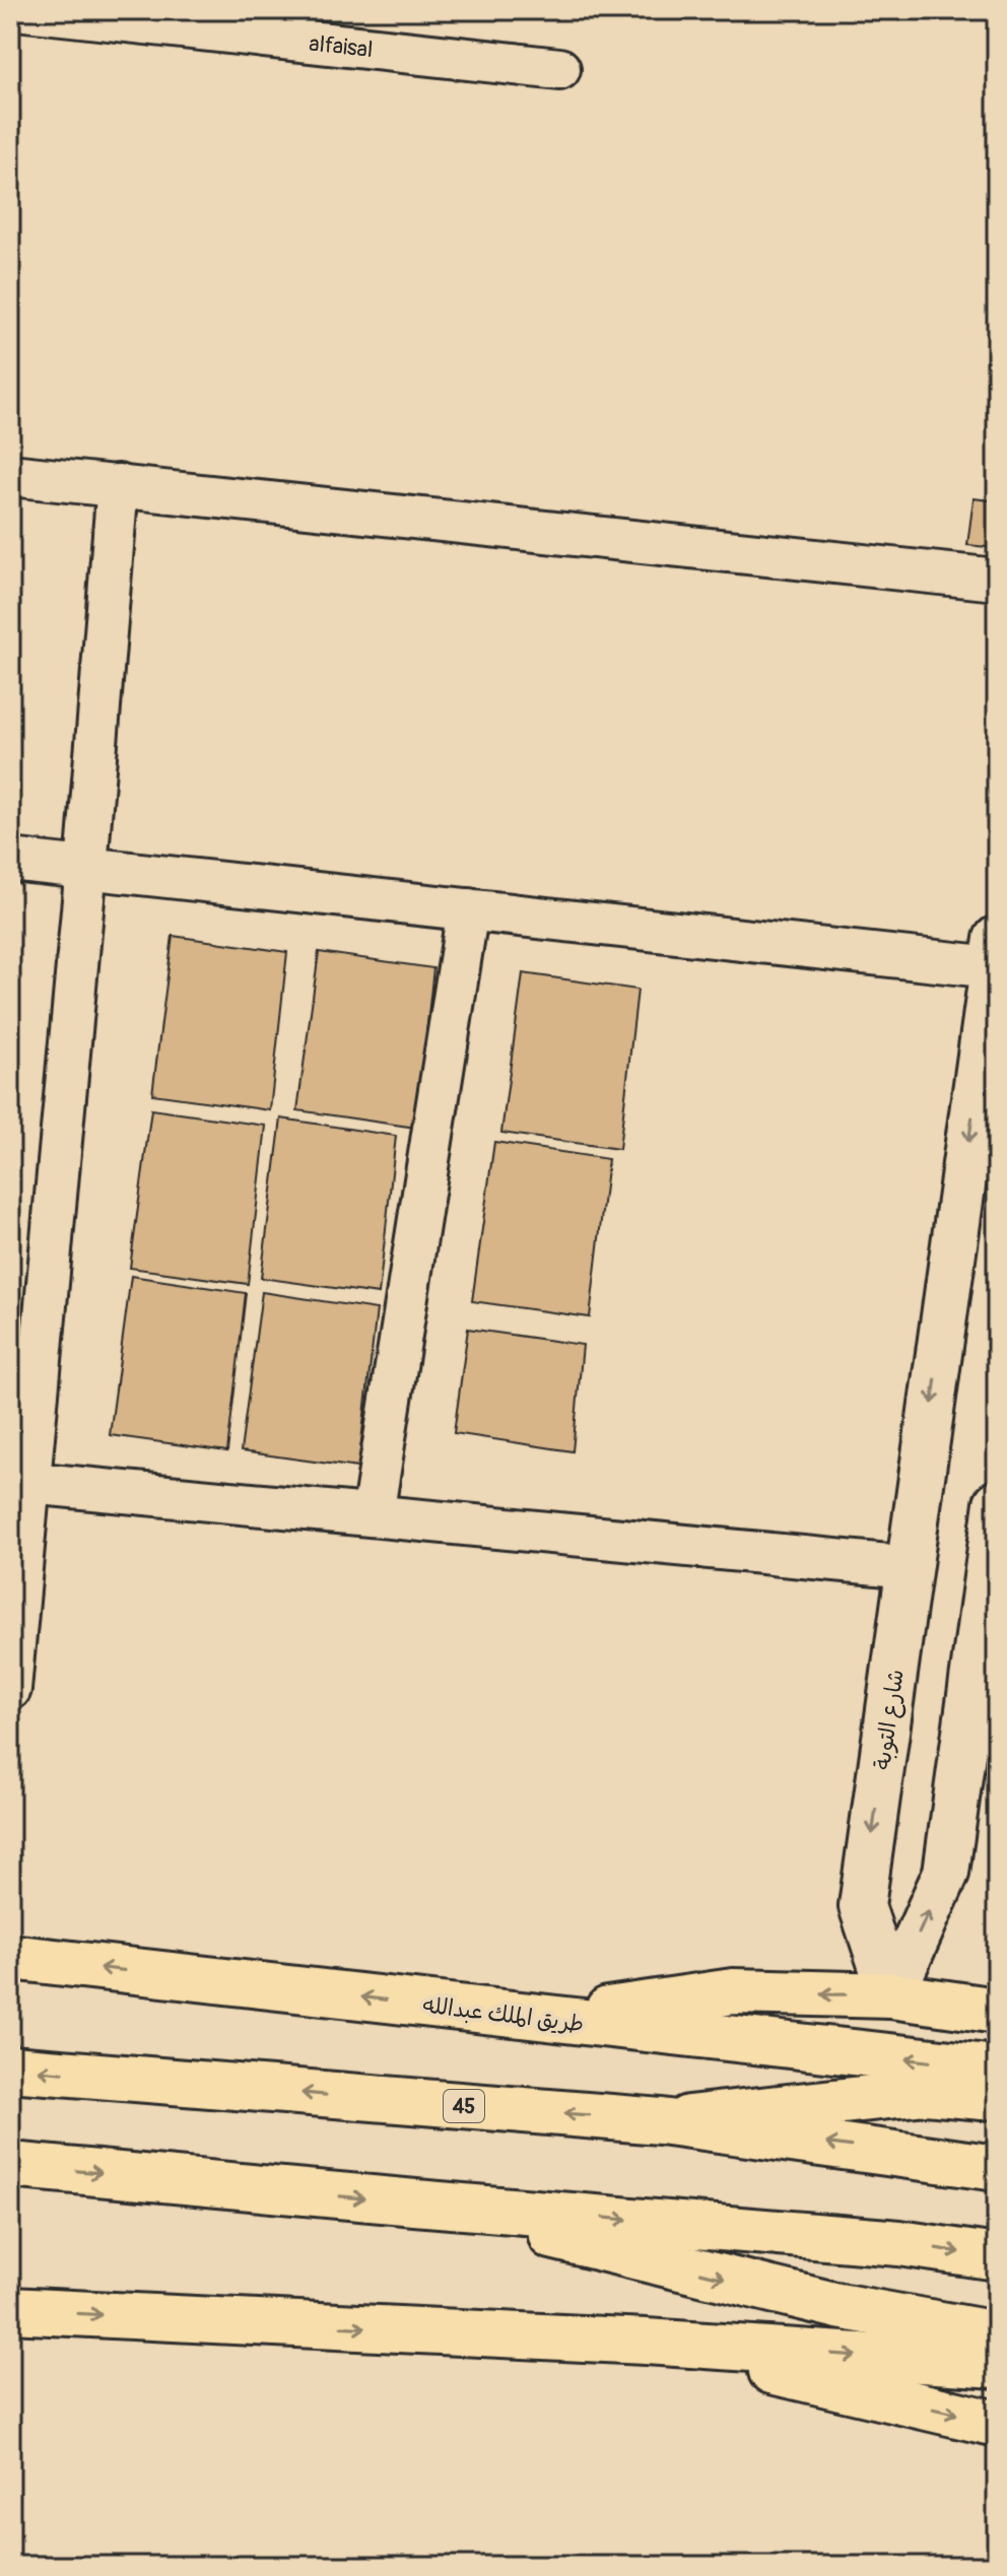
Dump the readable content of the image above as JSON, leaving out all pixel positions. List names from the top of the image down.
{
  "streets": {
    "main road": ["شارع التوبة", "طريق الملك عبدالله", "45"],
    "street": ["alfaisal"]
  }
}
